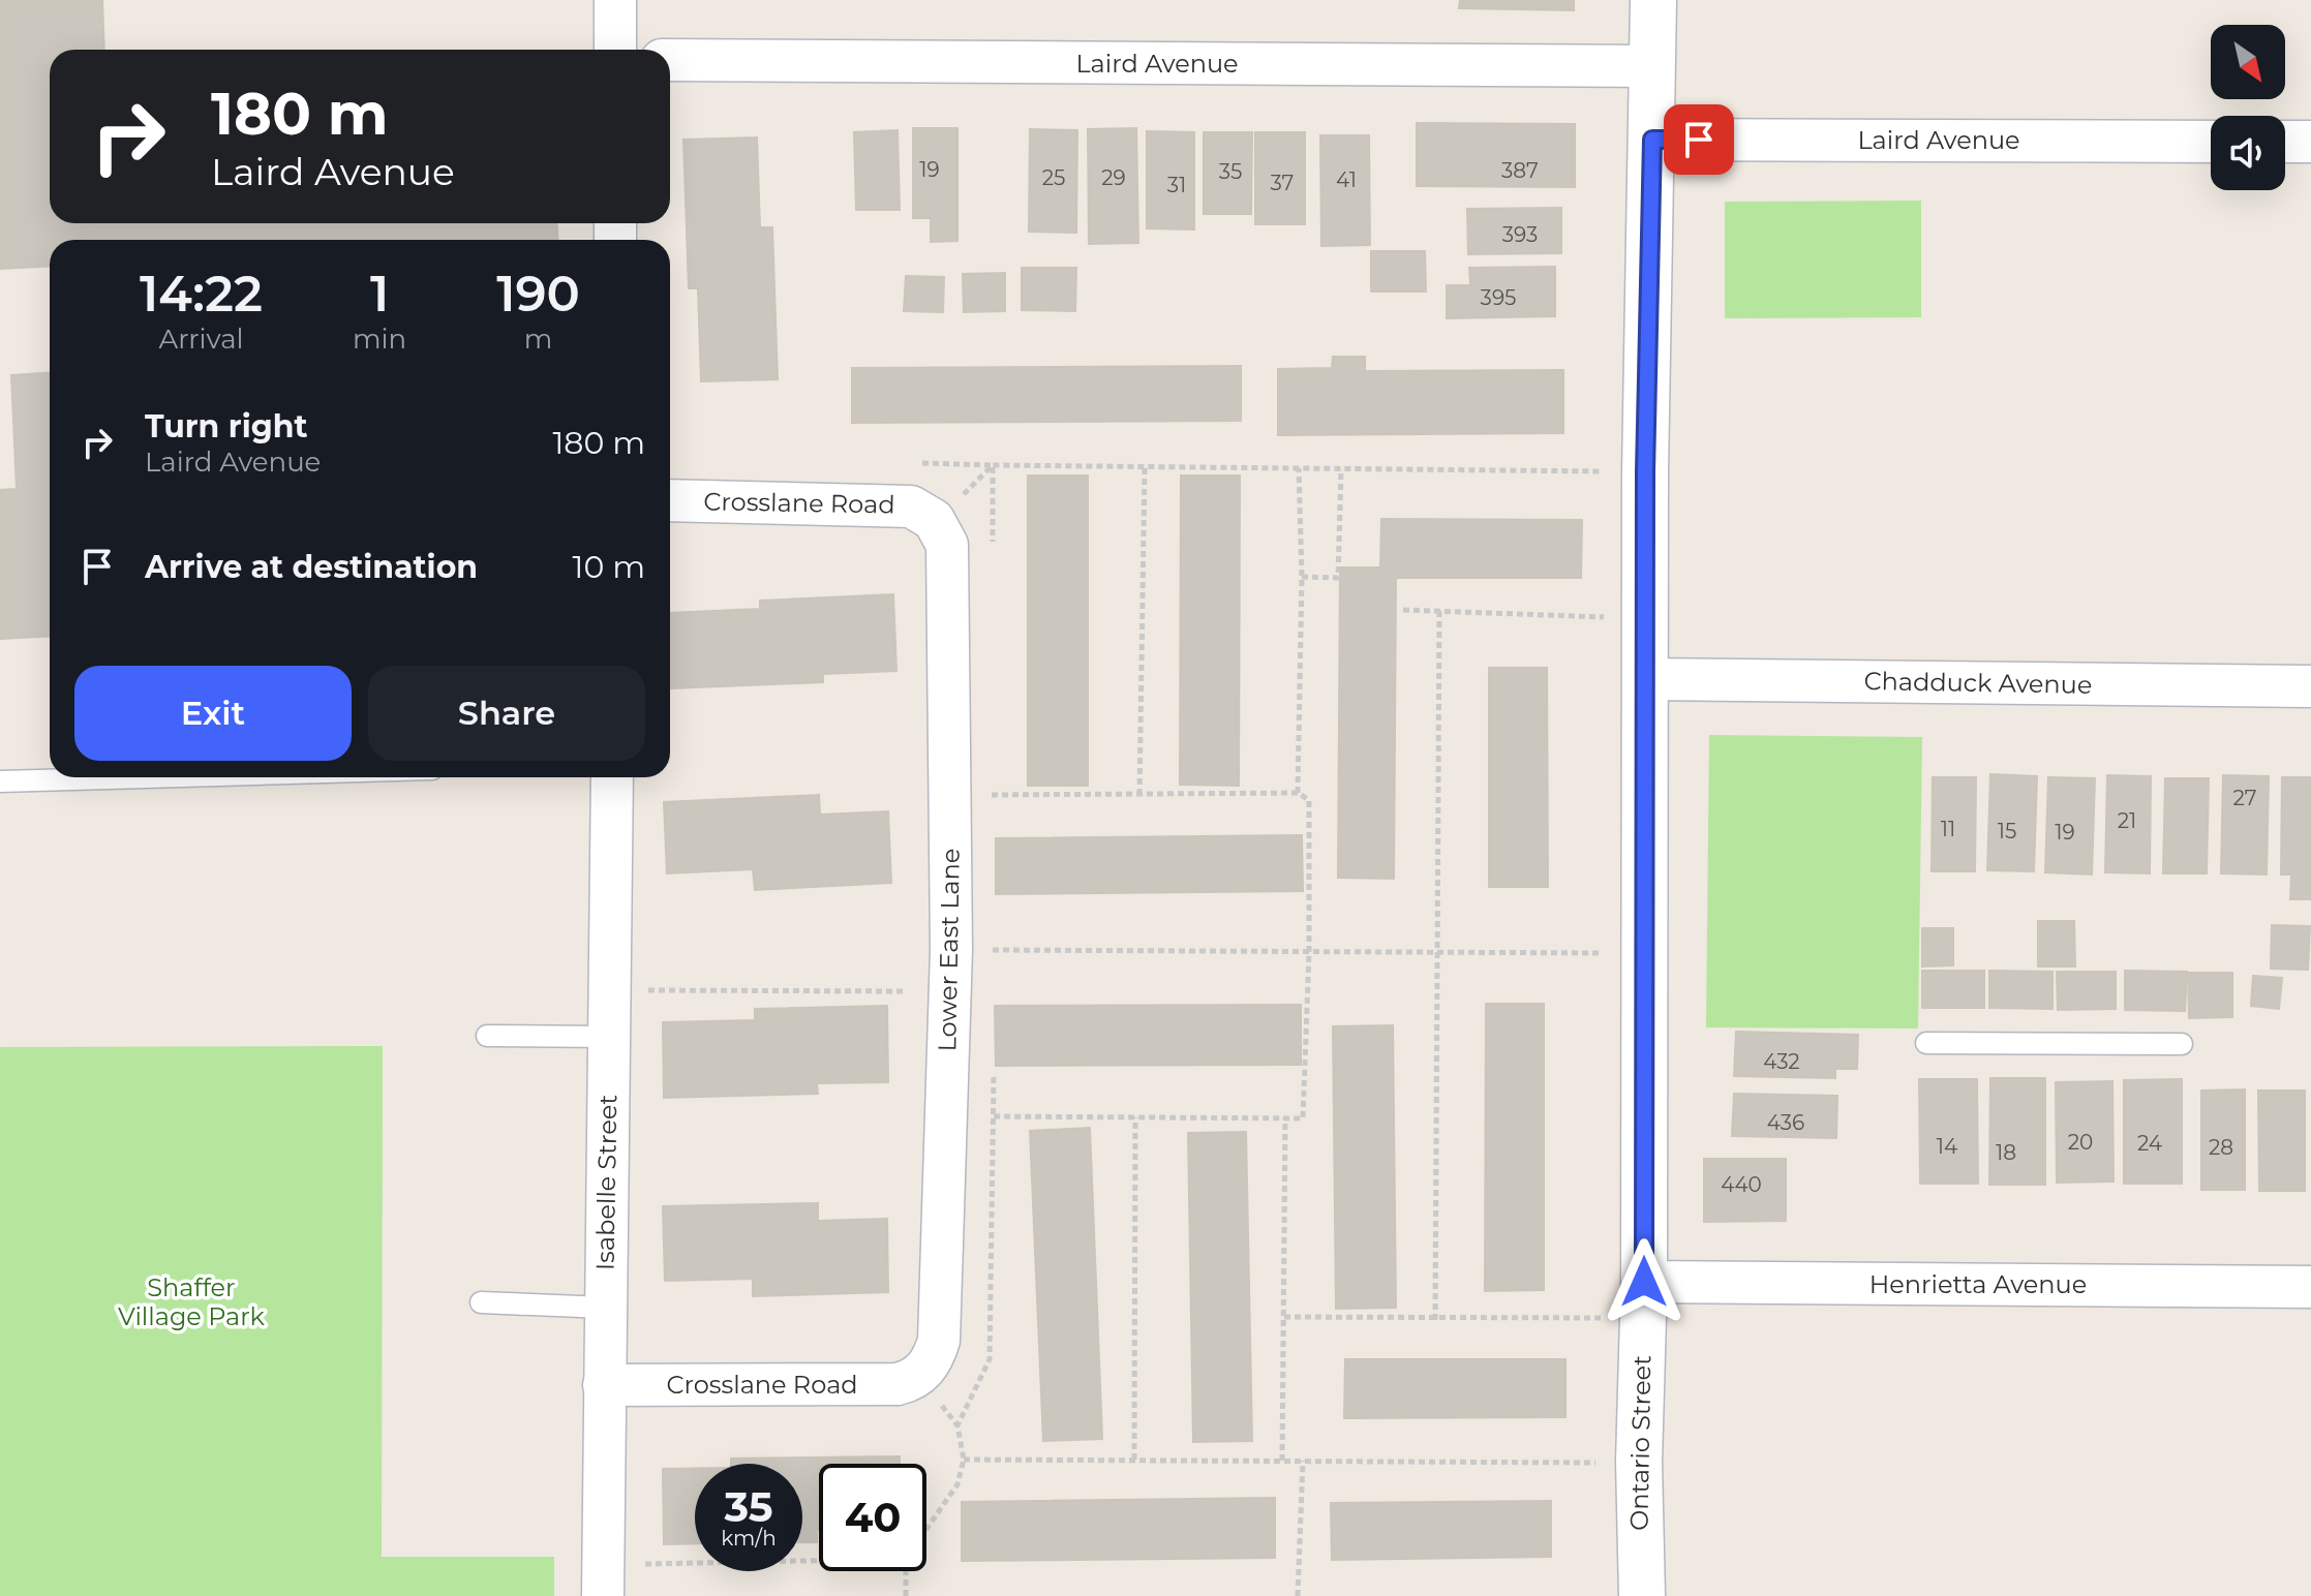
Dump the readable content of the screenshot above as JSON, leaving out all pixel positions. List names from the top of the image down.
{
  "streets": {
    "street": [
      "Laird Avenue",
      "Crosslane Road",
      "Chadduck Avenue",
      "Lower East Lane",
      "Isabelle Street",
      "Henrietta Avenue",
      "Ontario Street"
    ]
  },
  "crossings": [
    ["Laird Avenue", "Ontario Street"],
    ["Crosslane Road", "Lower East Lane"],
    ["Crosslane Road", "Isabelle Street"],
    ["Chadduck Avenue", "Ontario Street"],
    ["Henrietta Avenue", "Ontario Street"]
  ],
  "parks": ["Shaffer Village Park"],
  "house_numbers": [
    "19",
    "387",
    "35",
    "25",
    "29",
    "41",
    "37",
    "31",
    "393",
    "395",
    "27",
    "21",
    "11",
    "15",
    "19",
    "432",
    "436",
    "20",
    "24",
    "14",
    "28",
    "18",
    "440"
  ],
  "north": "bottom right",
  "page": {
    "turn": ["180 m", "Laird Avenue"],
    "eta": [
      "14:22",
      "Arrival",
      "1",
      "min",
      "190",
      "m"
    ],
    "list": [
      {
        "name": "Turn right",
        "note": "Laird Avenue",
        "value": "180 m"
      },
      {
        "name": "Arrive at destination",
        "value": "10 m"
      }
    ],
    "buttons": ["Exit", "Share"],
    "speed": "35 km/h",
    "limit": "40"
  }
}
